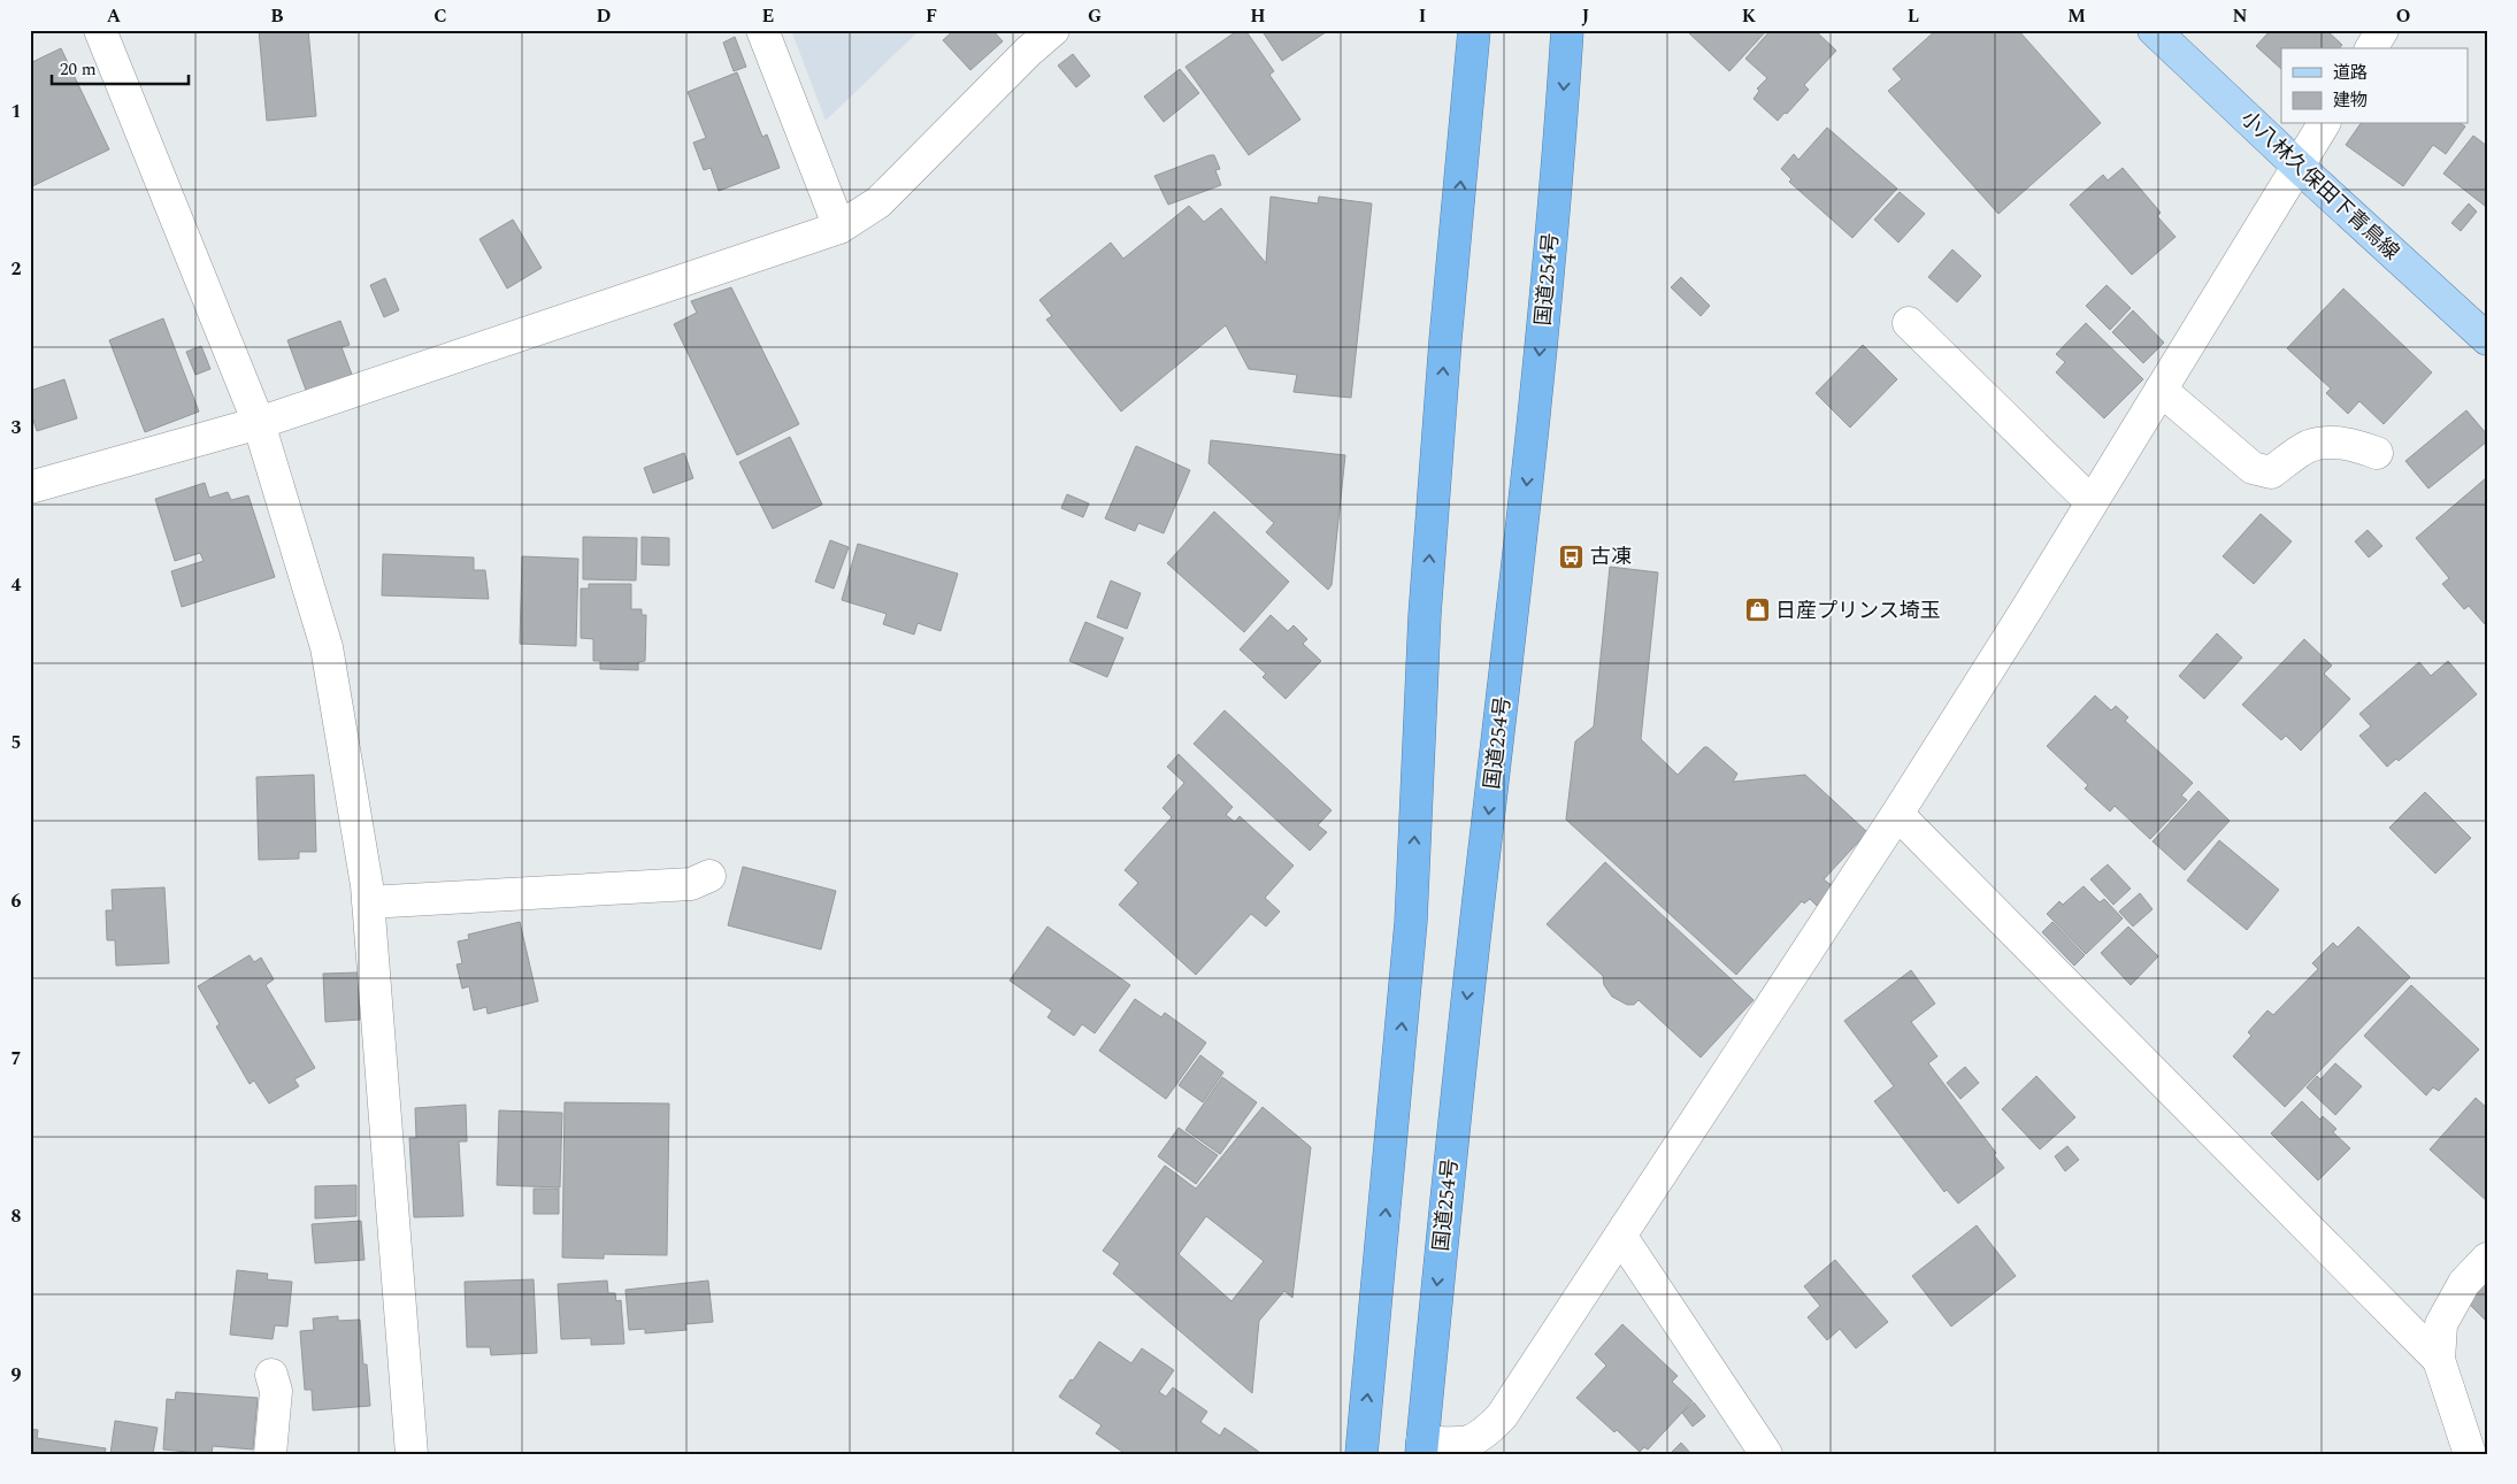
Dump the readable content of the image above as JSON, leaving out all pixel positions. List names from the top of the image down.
{
  "streets": {
    "highway": ["国道254号"],
    "main road": ["小八林久保田下青鳥線"]
  },
  "places": {
    "bus stop": ["古凍"],
    "shop": ["日産プリンス埼玉"]
  },
  "legend": ["道路", "建物"],
  "scale_bar": "20 m",
  "grid": {
    "columns": [
      "A",
      "B",
      "C",
      "D",
      "E",
      "F",
      "G",
      "H",
      "I",
      "J",
      "K",
      "L",
      "M",
      "N",
      "O"
    ],
    "rows": [
      "1",
      "2",
      "3",
      "4",
      "5",
      "6",
      "7",
      "8",
      "9"
    ]
  }
}
